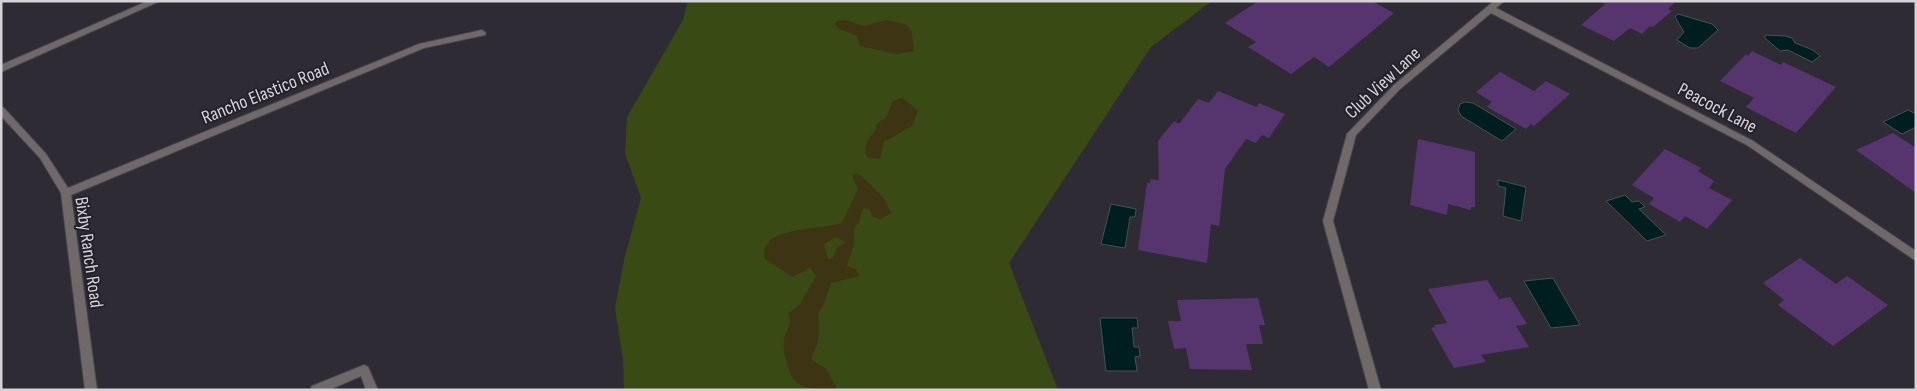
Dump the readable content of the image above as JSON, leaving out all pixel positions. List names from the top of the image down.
{
  "streets": {
    "street": [
      "Club View Lane",
      "Rancho Elastico Road",
      "Peacock Lane",
      "Bixby Ranch Road"
    ]
  },
  "crossings": [
    ["Club View Lane", "Peacock Lane"],
    ["Rancho Elastico Road", "Bixby Ranch Road"]
  ]
}
